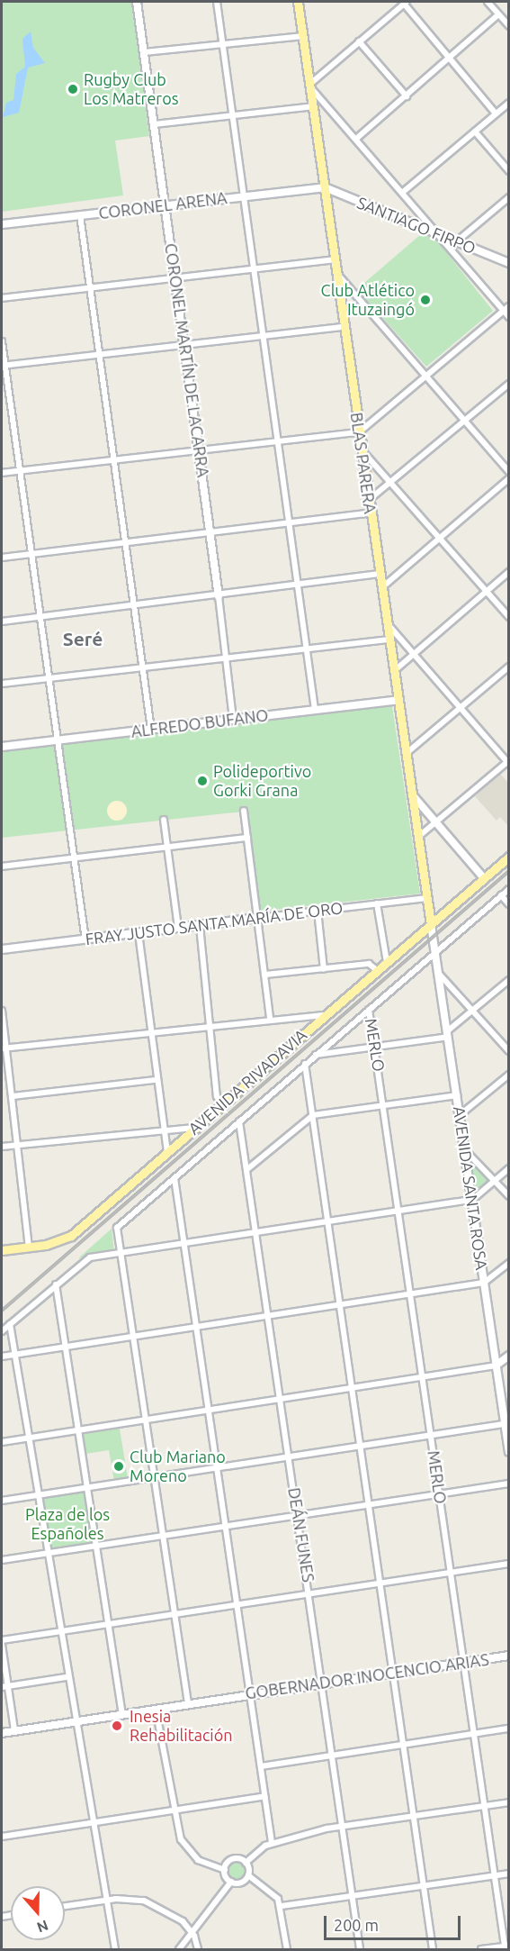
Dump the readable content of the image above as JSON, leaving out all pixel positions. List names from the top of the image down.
{
  "streets": {
    "main road": ["BLAS PARERA", "AVENIDA RIVADAVIA"],
    "street": [
      "CORONEL ARENA",
      "SANTIAGO FIRPO",
      "CORONEL MARTÍN DE LACARRA",
      "ALFREDO BUFANO",
      "FRAY JUSTO SANTA MARÍA DE ORO",
      "MERLO",
      "AVENIDA SANTA ROSA",
      "DEÁN FUNES",
      "GOBERNADOR INOCENCIO ARIAS"
    ]
  },
  "crossings": [
    ["CORONEL ARENA", "SANTIAGO FIRPO"],
    ["CORONEL ARENA", "CORONEL MARTÍN DE LACARRA"],
    ["CORONEL ARENA", "BLAS PARERA"],
    ["SANTIAGO FIRPO", "BLAS PARERA"],
    ["CORONEL MARTÍN DE LACARRA", "ALFREDO BUFANO"],
    ["BLAS PARERA", "ALFREDO BUFANO"],
    ["BLAS PARERA", "FRAY JUSTO SANTA MARÍA DE ORO"],
    ["BLAS PARERA", "AVENIDA RIVADAVIA"],
    ["BLAS PARERA", "AVENIDA SANTA ROSA"],
    ["MERLO", "AVENIDA RIVADAVIA"],
    ["MERLO", "GOBERNADOR INOCENCIO ARIAS"],
    ["AVENIDA RIVADAVIA", "AVENIDA SANTA ROSA"],
    ["AVENIDA RIVADAVIA", "DEÁN FUNES"],
    ["DEÁN FUNES", "GOBERNADOR INOCENCIO ARIAS"]
  ],
  "districts": ["Seré"],
  "parks": ["Plaza de los Españoles"],
  "places": [
    "Rugby Club Los Matreros",
    "Club Atlético Ituzaingó",
    "Polideportivo Gorki Grana",
    "Club Mariano Moreno",
    "Inesia Rehabilitación"
  ],
  "scale_bar": "200 m",
  "north": "bottom"
}
